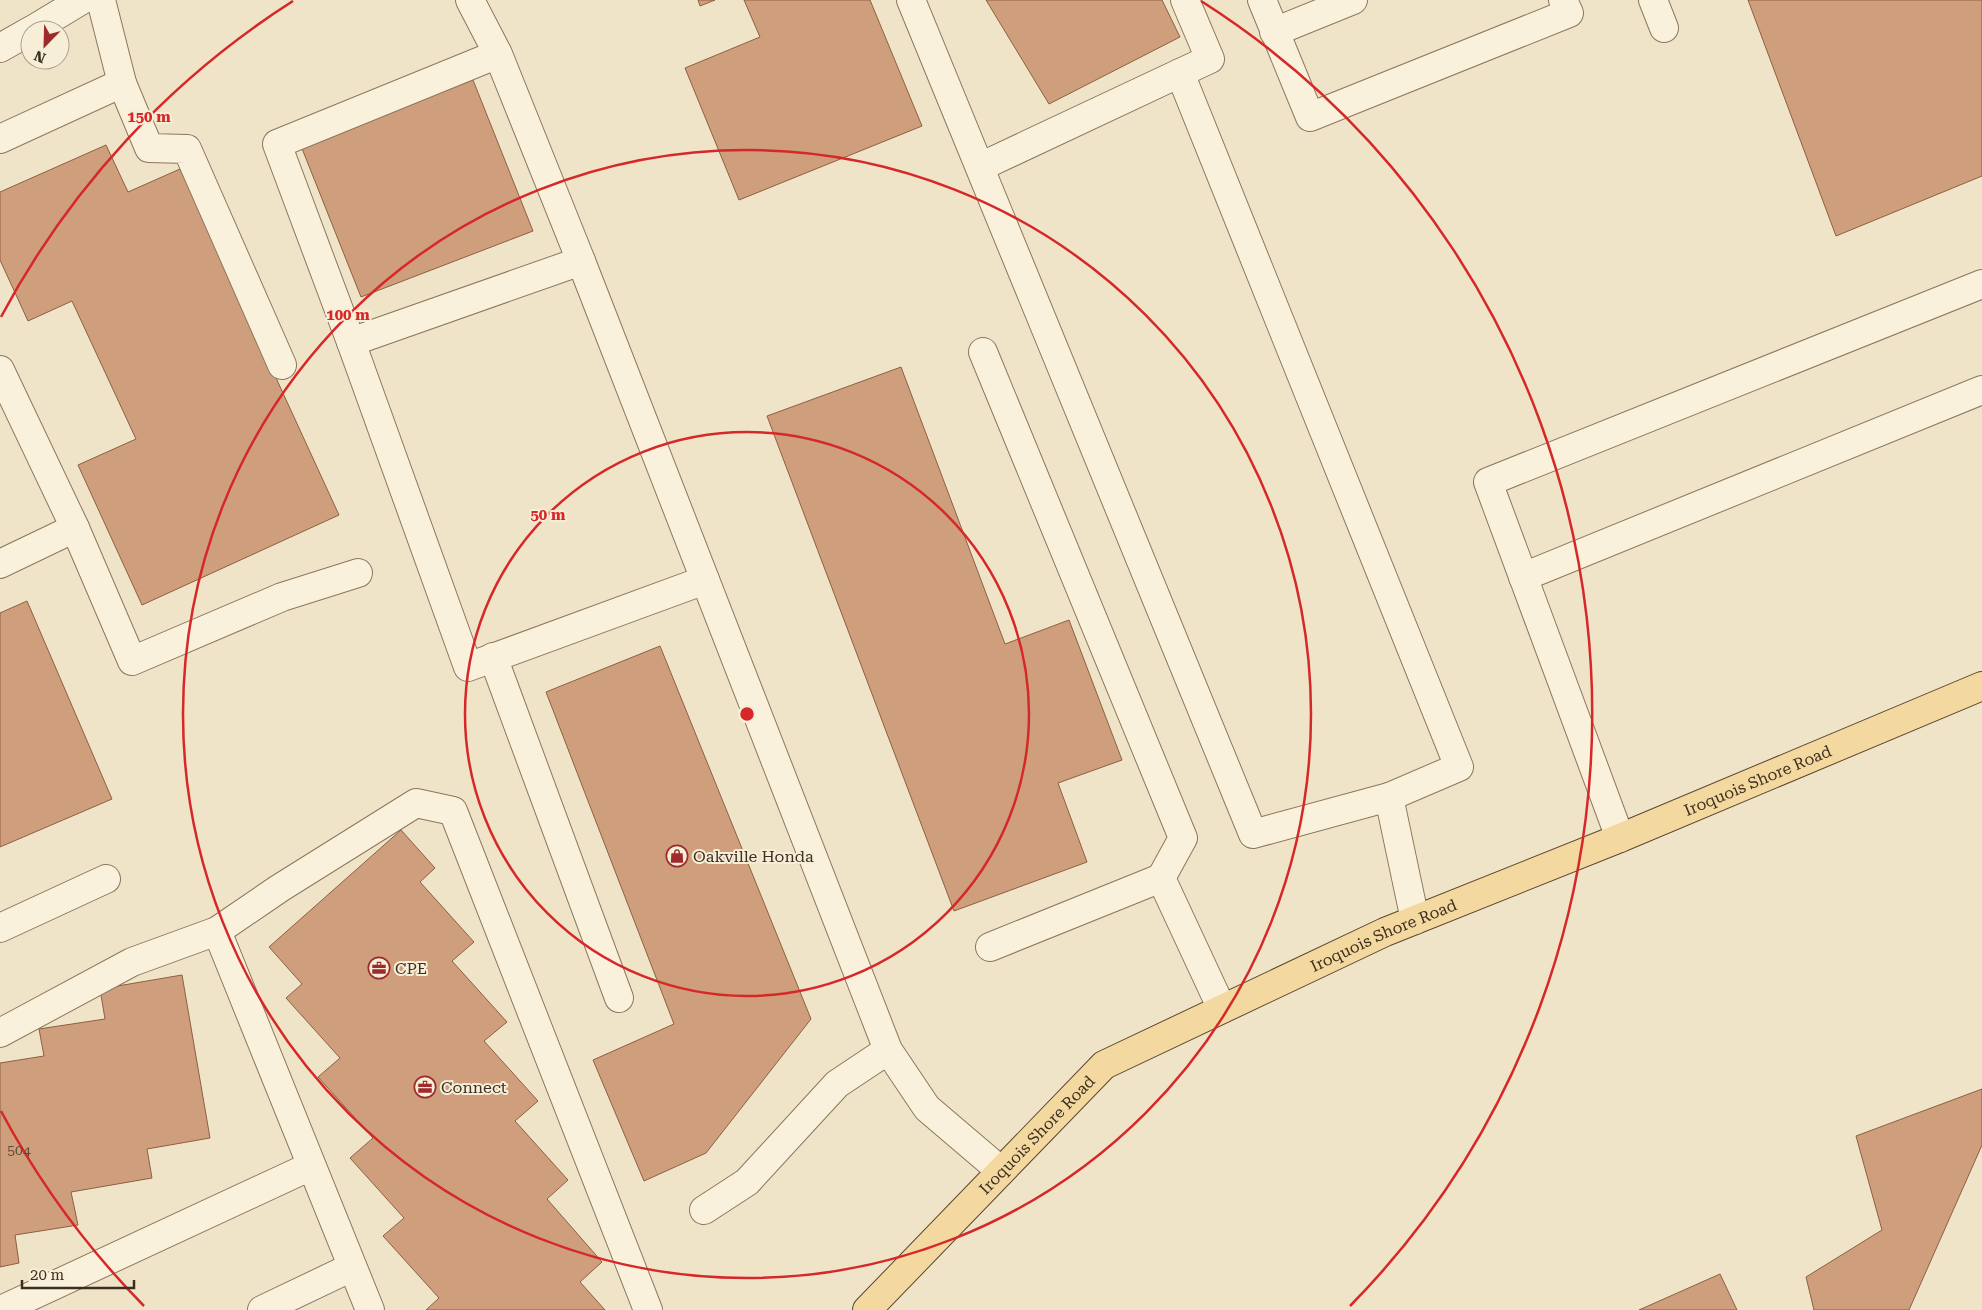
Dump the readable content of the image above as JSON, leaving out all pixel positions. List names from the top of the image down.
{
  "streets": {
    "main road": ["Iroquois Shore Road"]
  },
  "places": {
    "shop": ["Oakville Honda"],
    "office": ["CPE", "Connect"]
  },
  "house_numbers": ["504"],
  "scale_bar": "20 m",
  "north": "bottom left",
  "rings": ["150 m", "100 m", "50 m"]
}
